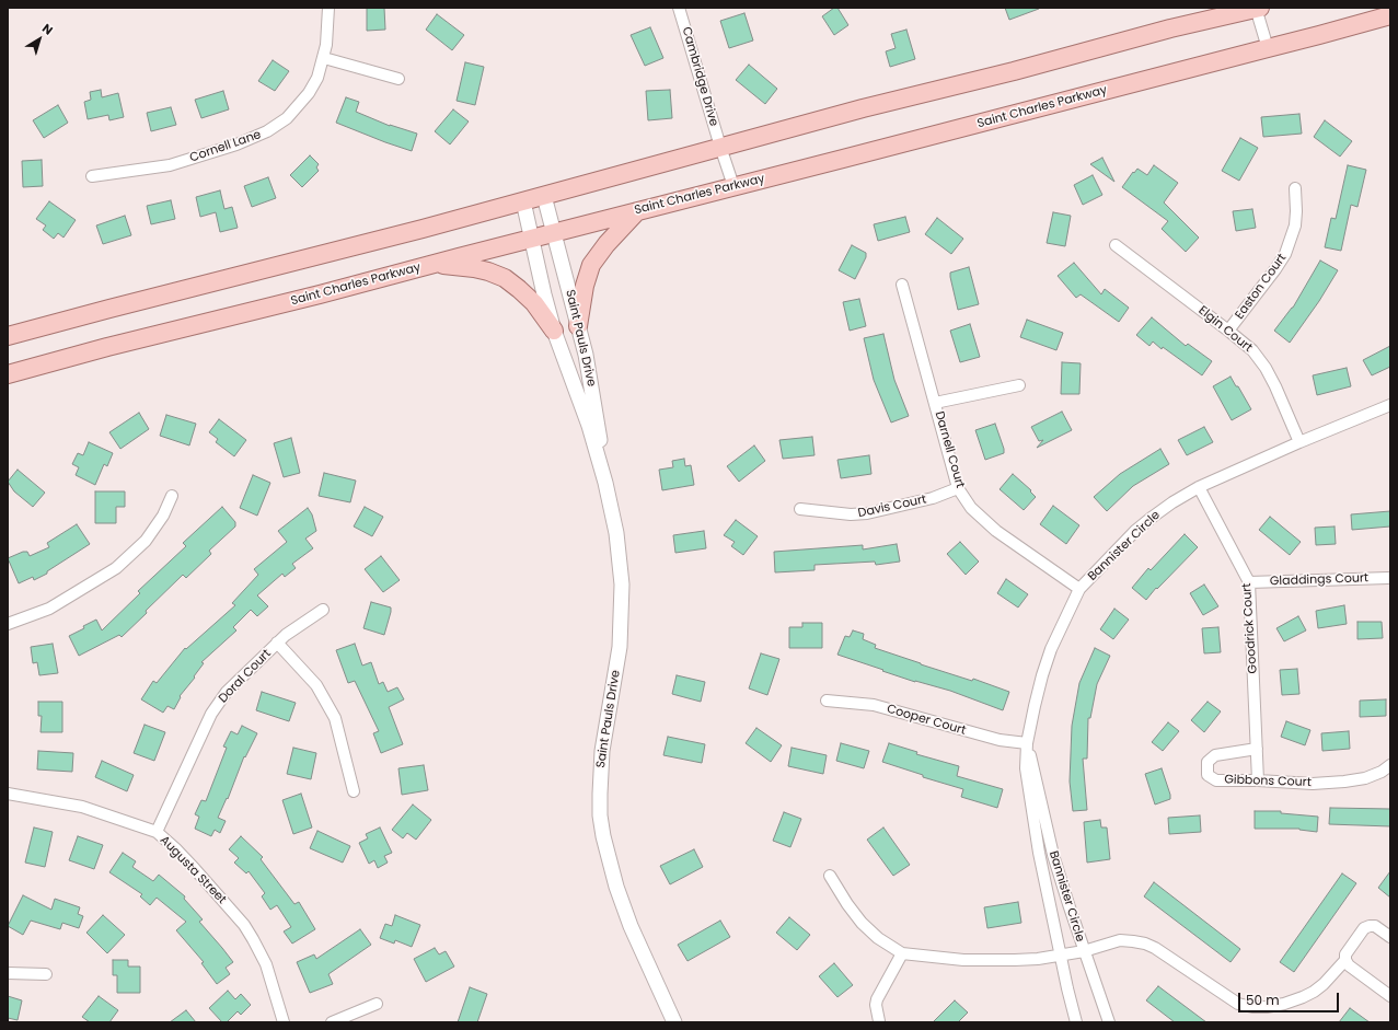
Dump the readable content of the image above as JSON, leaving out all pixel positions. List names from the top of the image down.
{
  "streets": {
    "main road": ["Saint Charles Parkway"],
    "street": [
      "Cambridge Drive",
      "Cornell Lane",
      "Easton Court",
      "Elgin Court",
      "Saint Pauls Drive",
      "Darnell Court",
      "Davis Court",
      "Bannister Circle",
      "Gladdings Court",
      "Goodrick Court",
      "Doral Court",
      "Cooper Court",
      "Gibbons Court",
      "Augusta Street"
    ]
  },
  "crossings": [
    ["Cambridge Drive", "Saint Charles Parkway"],
    ["Saint Charles Parkway", "Saint Pauls Drive"],
    ["Easton Court", "Elgin Court"],
    ["Elgin Court", "Bannister Circle"],
    ["Darnell Court", "Davis Court"],
    ["Darnell Court", "Bannister Circle"],
    ["Bannister Circle", "Goodrick Court"],
    ["Bannister Circle", "Cooper Court"],
    ["Gladdings Court", "Goodrick Court"],
    ["Goodrick Court", "Gibbons Court"],
    ["Doral Court", "Augusta Street"]
  ],
  "scale_bar": "50 m",
  "north": "top right"
}
